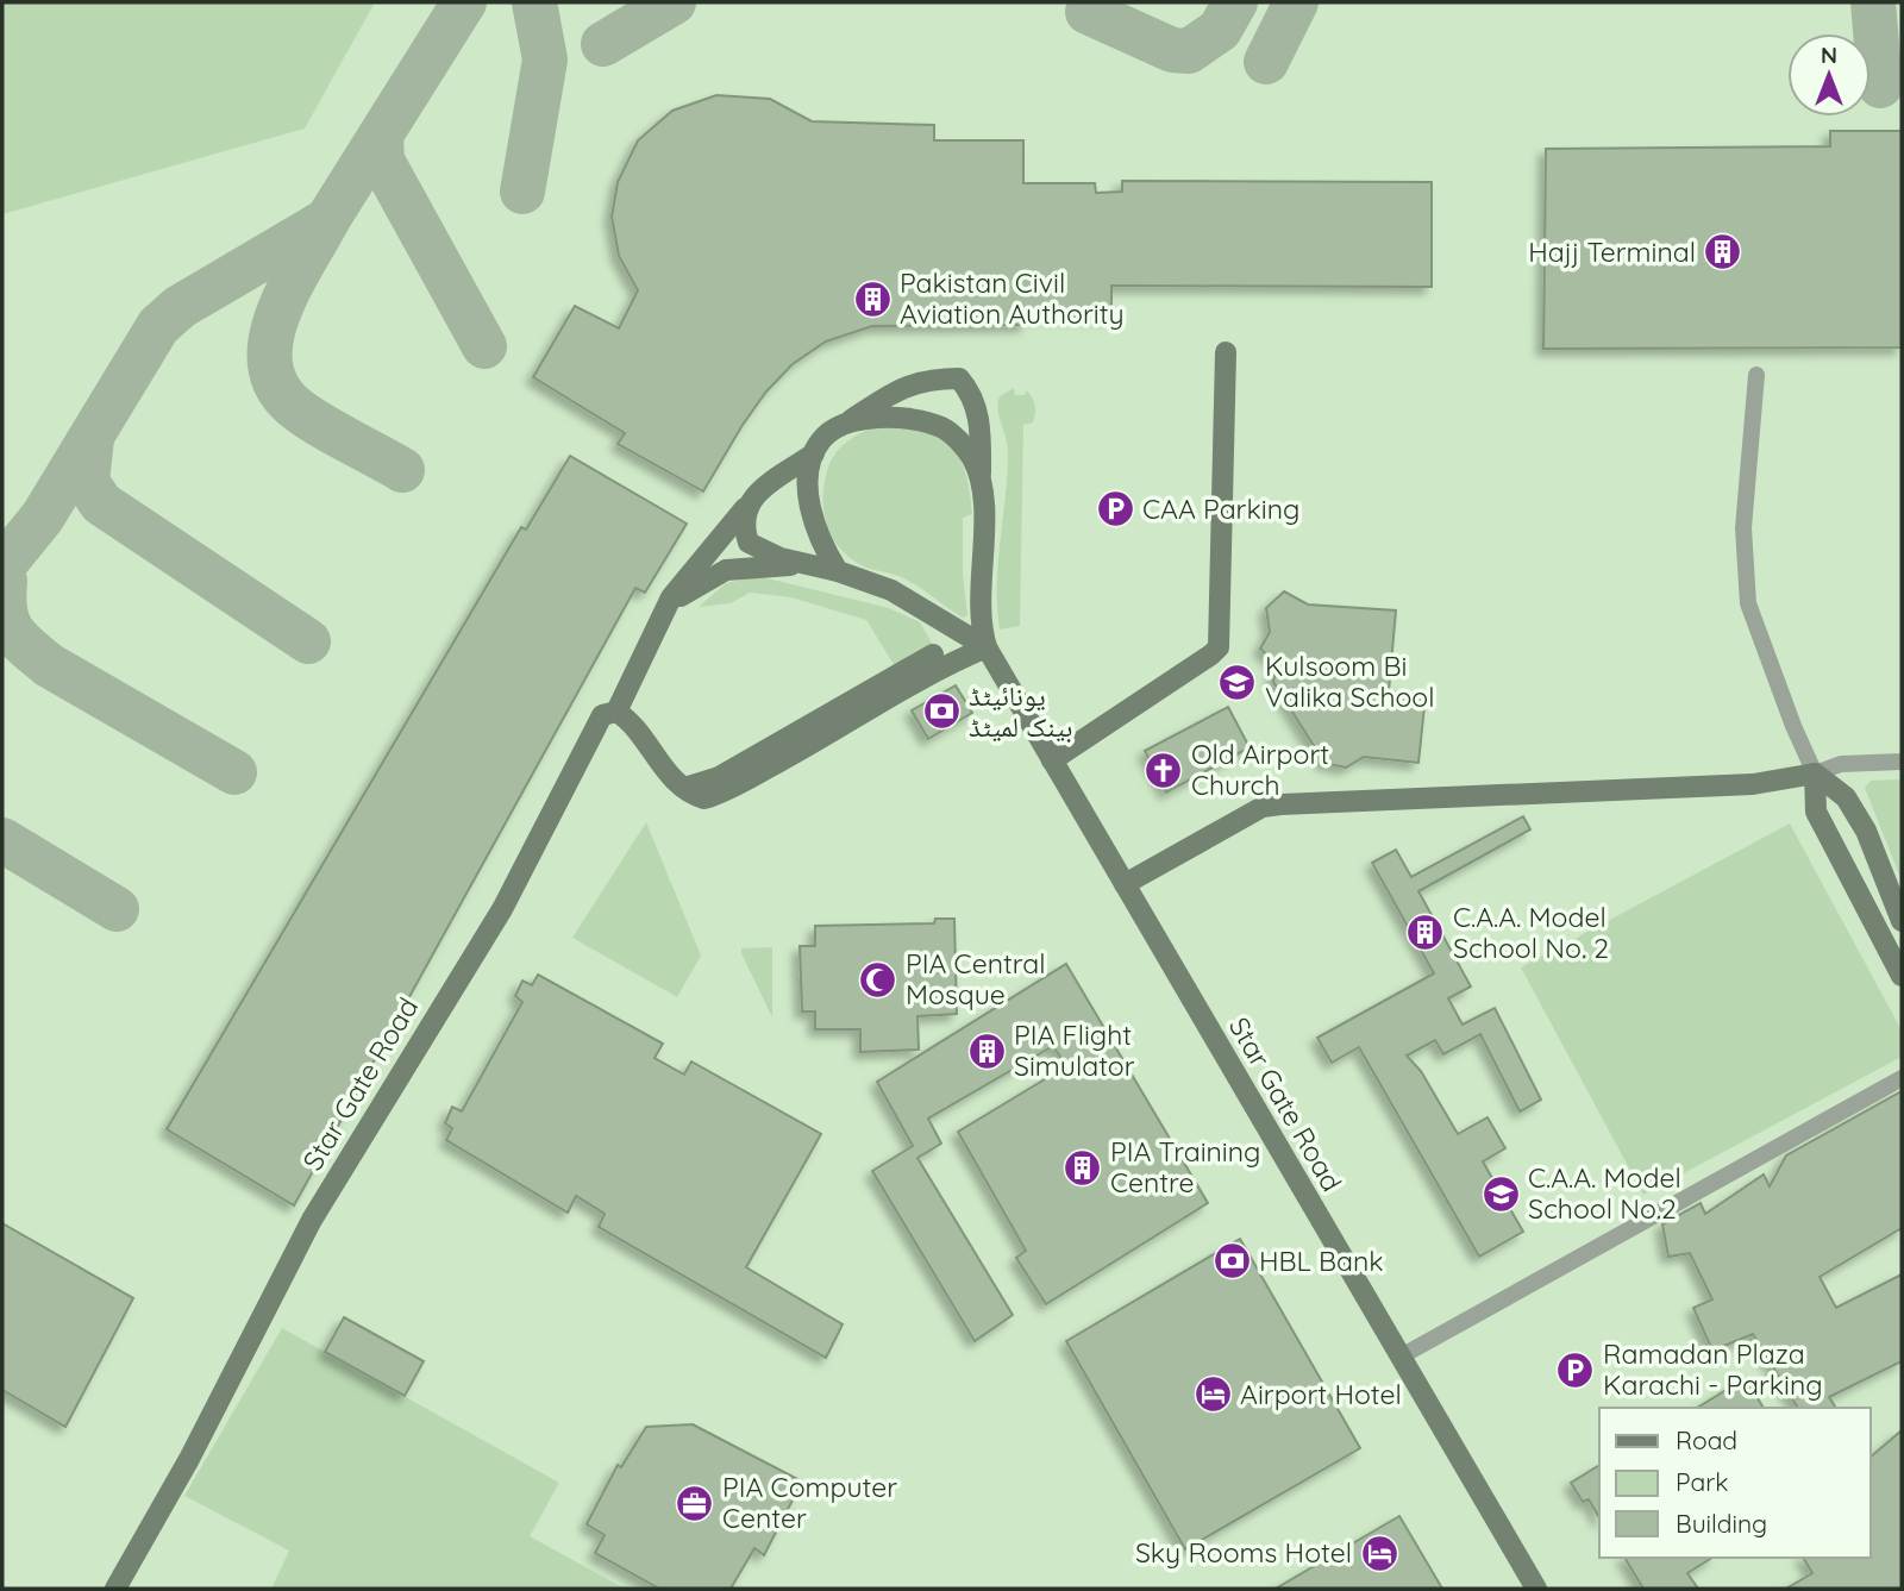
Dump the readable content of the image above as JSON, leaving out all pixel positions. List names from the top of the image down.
{
  "streets": {
    "street": ["Star Gate Road"]
  },
  "places": {
    "building": [
      "Hajj Terminal",
      "Pakistan Civil Aviation Authority",
      "C.A.A. Model School No. 2",
      "PIA Flight Simulator",
      "PIA Training Centre"
    ],
    "parking": ["CAA Parking", "Ramadan Plaza Karachi - Parking"],
    "school or university": ["Kulsoom Bi Valika School", "C.A.A. Model School No.2"],
    "bank": ["یونائیٹڈ بینک لمیٹڈ", "HBL Bank"],
    "church": ["Old Airport Church"],
    "mosque": ["PIA Central Mosque"],
    "hotel": ["Airport Hotel", "Sky Rooms Hotel"],
    "office": ["PIA Computer Center"]
  },
  "legend": ["Road", "Park", "Building"],
  "north": "top"
}
